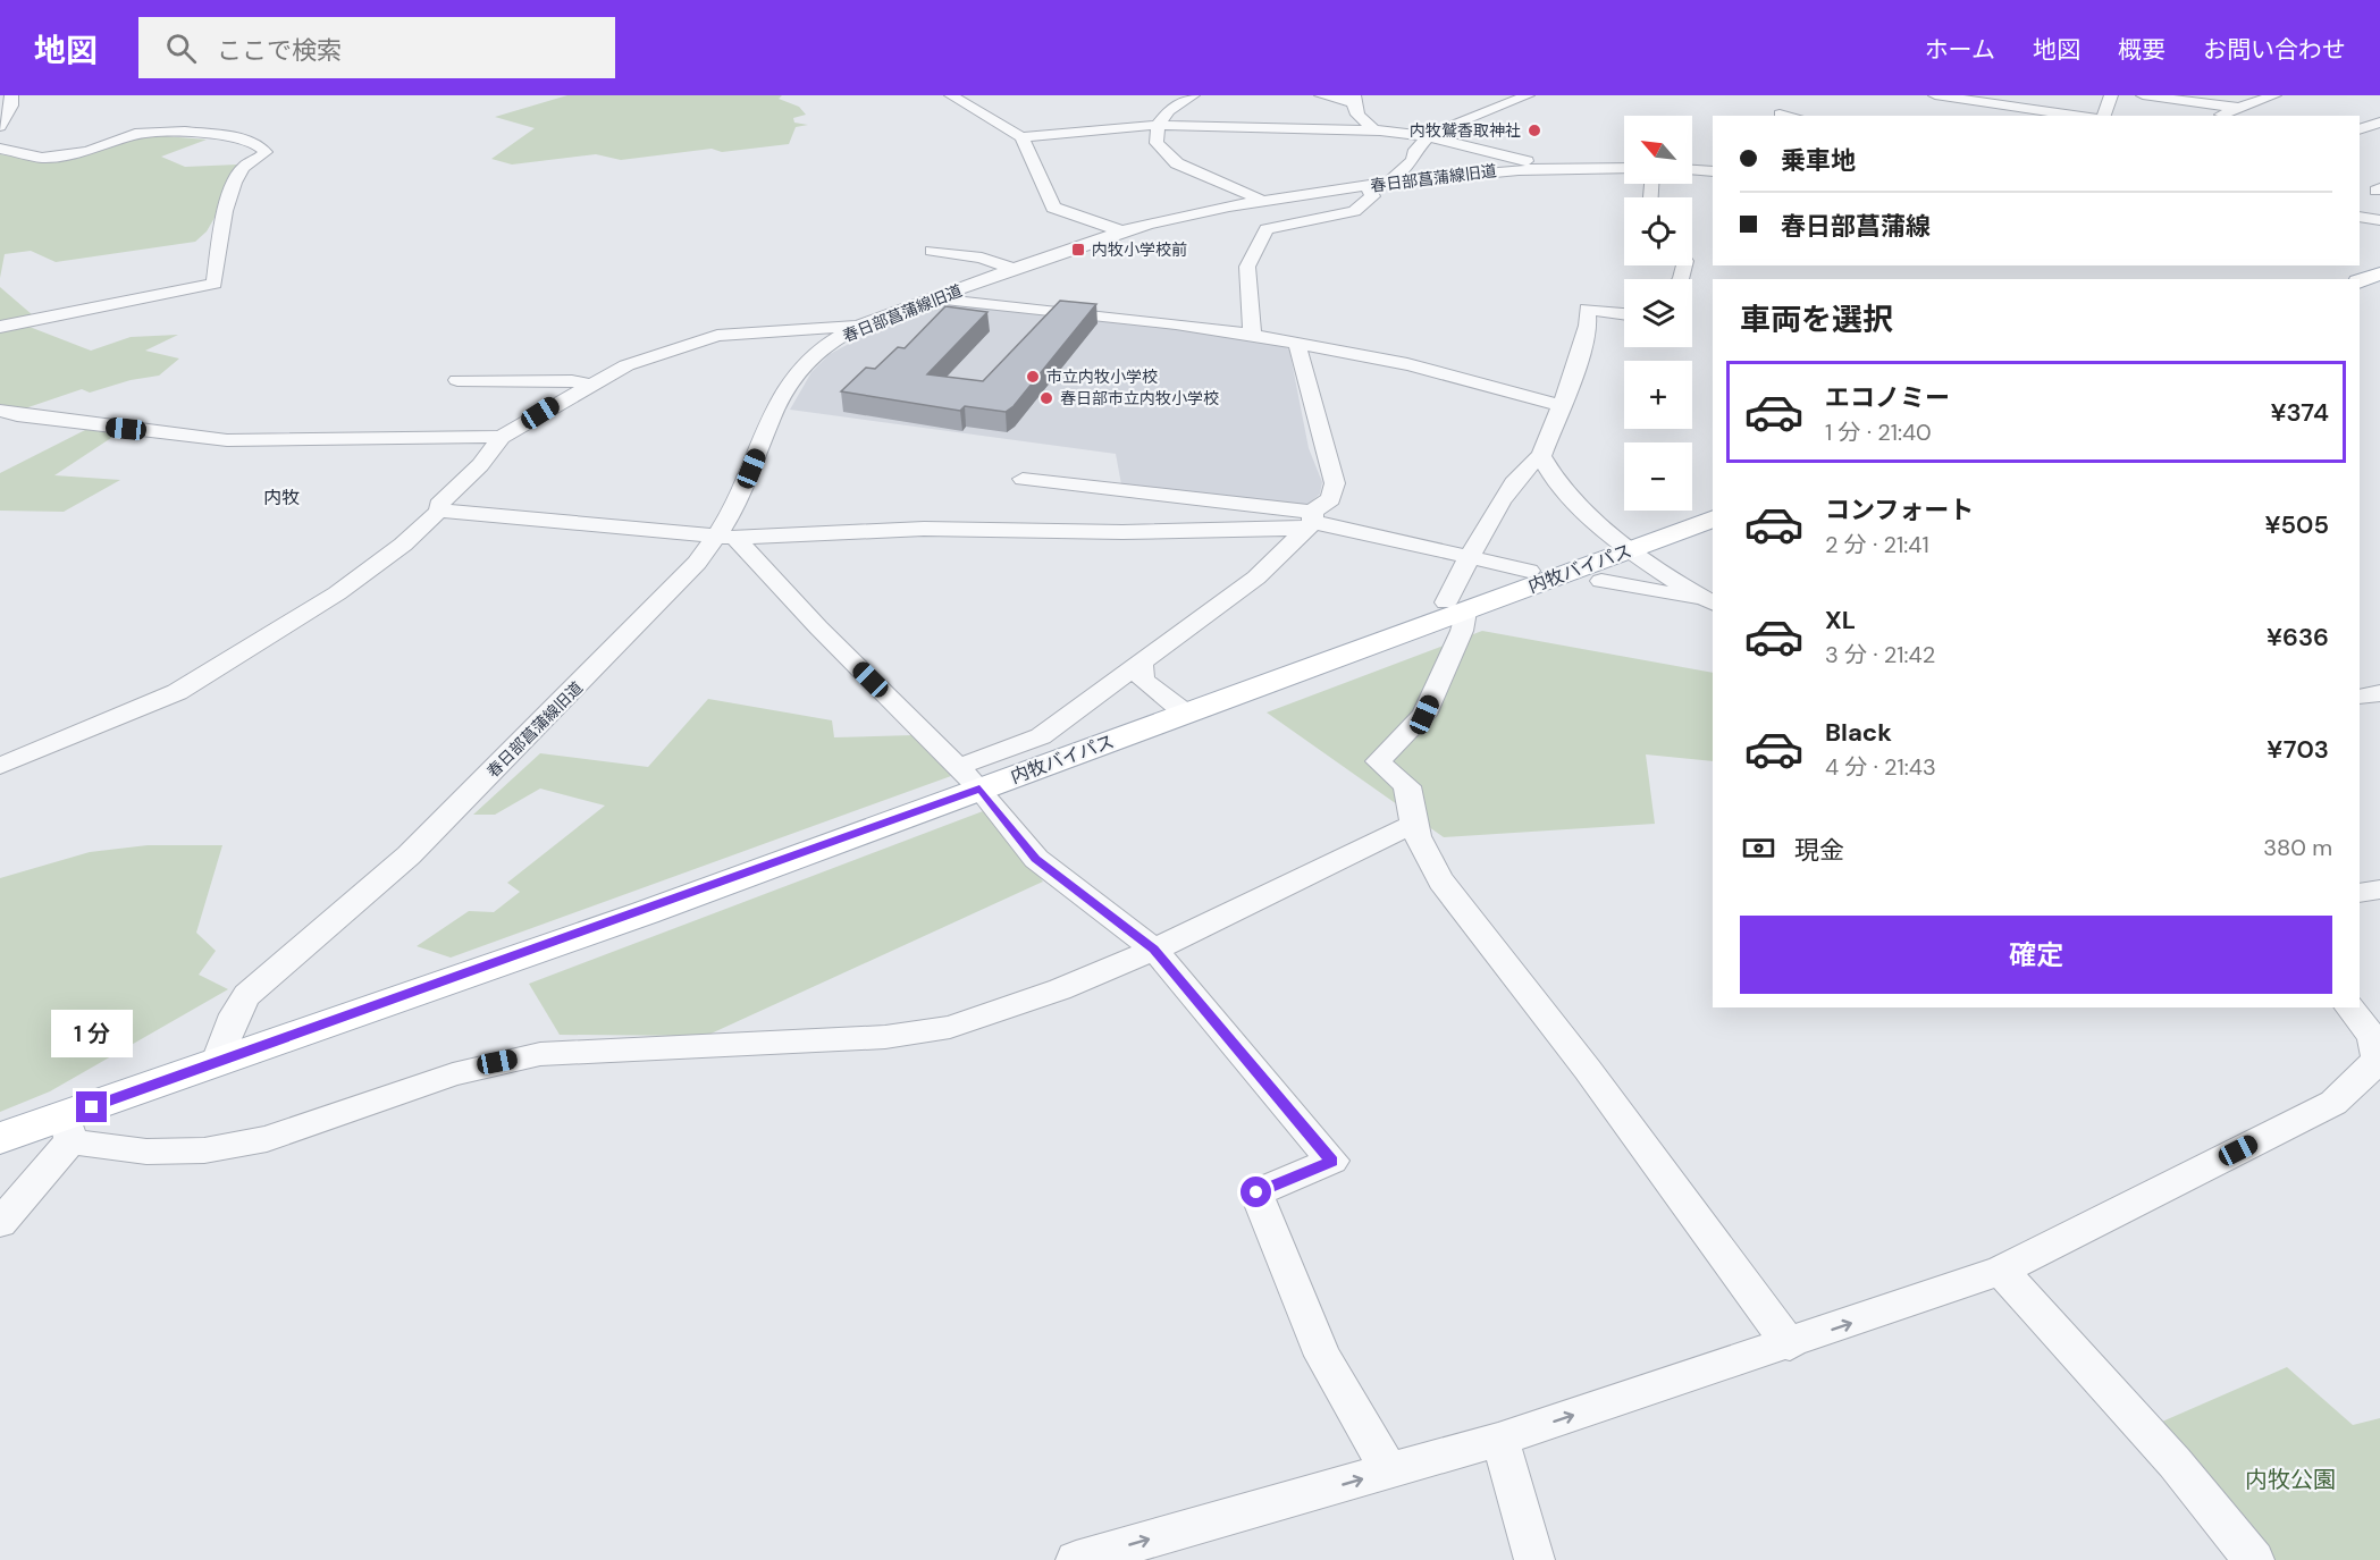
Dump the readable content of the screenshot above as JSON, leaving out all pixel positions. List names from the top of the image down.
{
  "streets": {
    "main road": ["内牧バイパス"],
    "street": ["春日部菖蒲線旧道"]
  },
  "crossings": [
    ["春日部菖蒲線旧道", "内牧バイパス"]
  ],
  "districts": ["内牧"],
  "parks": ["内牧公園"],
  "places": {
    "other": ["内牧鷲香取神社", "市立内牧小学校", "春日部市立内牧小学校"],
    "transit": ["内牧小学校前"]
  },
  "north": "top left",
  "page": {
    "header": "地図",
    "search": "ここで検索",
    "nav": [
      "ホーム",
      "地図",
      "概要",
      "お問い合わせ"
    ],
    "map_buttons": ["+", "−"],
    "banner": ["乗車地", "春日部菖蒲線"],
    "heading": "車両を選択",
    "list": [
      {
        "name": "エコノミー",
        "note": "1 分 · 21:40",
        "value": "¥374"
      },
      {
        "name": "コンフォート",
        "note": "2 分 · 21:41",
        "value": "¥505"
      },
      {
        "name": "XL",
        "note": "3 分 · 21:42",
        "value": "¥636"
      },
      {
        "name": "Black",
        "note": "4 分 · 21:43",
        "value": "¥703"
      }
    ],
    "pay": ["現金", "380 m"],
    "buttons": "確定",
    "bubble": "1 分"
  }
}
